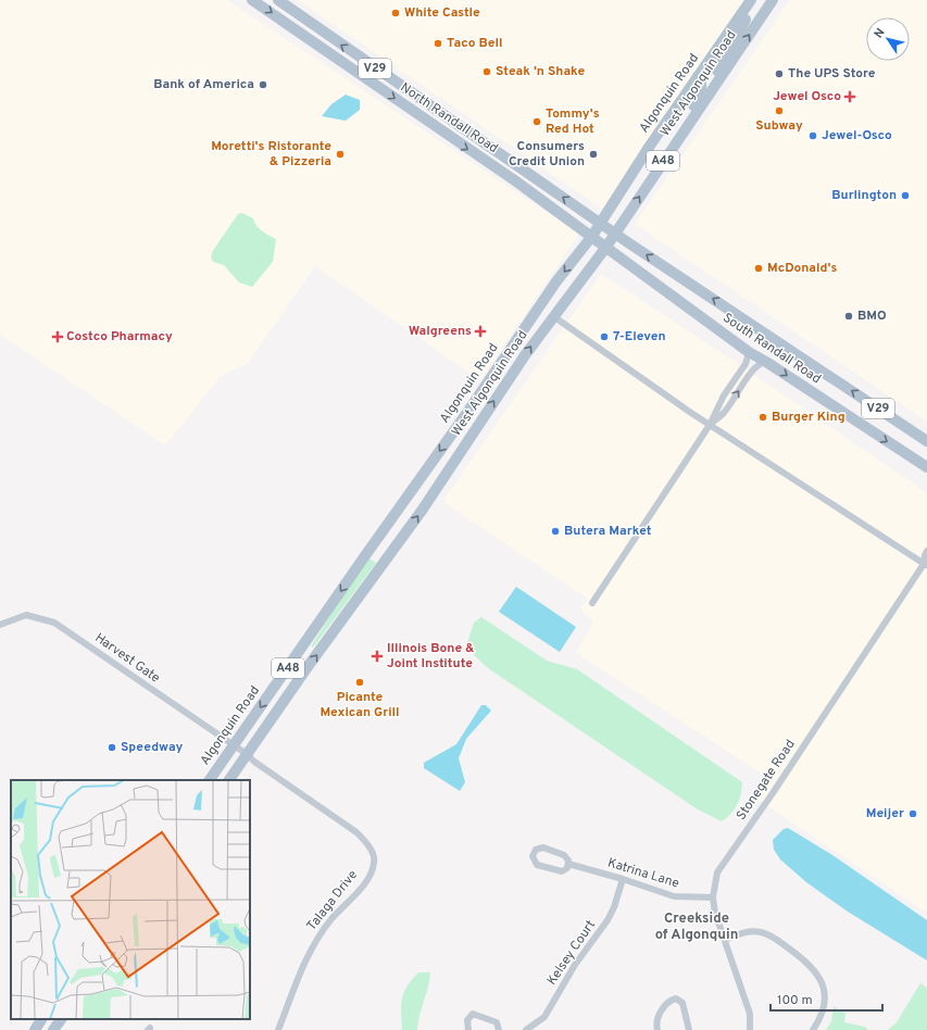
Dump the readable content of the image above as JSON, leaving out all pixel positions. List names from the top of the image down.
{
  "streets": {
    "main road": [
      "V29",
      "West Algonquin Road",
      "Algonquin Road",
      "North Randall Road",
      "A48",
      "South Randall Road"
    ],
    "street": [
      "Harvest Gate",
      "Stonegate Road",
      "Katrina Lane",
      "Talaga Drive",
      "Kelsey Court"
    ]
  },
  "crossings": [
    ["West Algonquin Road", "North Randall Road"],
    ["West Algonquin Road", "South Randall Road"],
    ["West Algonquin Road", "Talaga Drive"],
    ["Algonquin Road", "North Randall Road"],
    ["Algonquin Road", "Harvest Gate"],
    ["Algonquin Road", "Talaga Drive"],
    ["North Randall Road", "South Randall Road"],
    ["Harvest Gate", "Talaga Drive"],
    ["Stonegate Road", "Katrina Lane"],
    ["Katrina Lane", "Kelsey Court"]
  ],
  "one_way": ["West Algonquin Road", "Algonquin Road"],
  "districts": ["Creekside of Algonquin"],
  "places": {
    "other": [
      "White Castle",
      "Taco Bell",
      "Steak 'n Shake",
      "The UPS Store",
      "Bank of America",
      "Subway",
      "Tommy's Red Hot",
      "Jewel-Osco",
      "Moretti's Ristorante & Pizzeria",
      "Consumers Credit Union",
      "Burlington",
      "McDonald's",
      "BMO",
      "7-Eleven",
      "Burger King",
      "Butera Market",
      "Picante Mexican Grill",
      "Speedway",
      "Meijer"
    ],
    "health": [
      "Jewel Osco",
      "Walgreens",
      "Costco Pharmacy",
      "Illinois Bone & Joint Institute"
    ]
  },
  "scale_bar": "100 m",
  "north": "top left"
}
